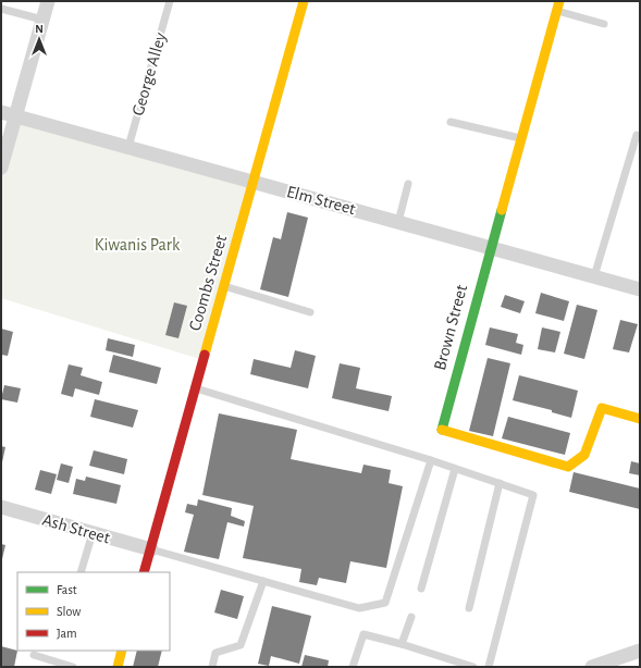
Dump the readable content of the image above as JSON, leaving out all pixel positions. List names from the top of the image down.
{
  "streets": {
    "street": [
      "Elm Street",
      "Coombs Street",
      "Brown Street",
      "Ash Street"
    ],
    "lane": ["George Alley"]
  },
  "crossings": [
    ["George Alley", "Elm Street"],
    ["Elm Street", "Coombs Street"],
    ["Elm Street", "Brown Street"],
    ["Coombs Street", "Ash Street"]
  ],
  "parks": ["Kiwanis Park"],
  "legend": ["Fast", "Slow", "Jam"],
  "north": "top"
}
